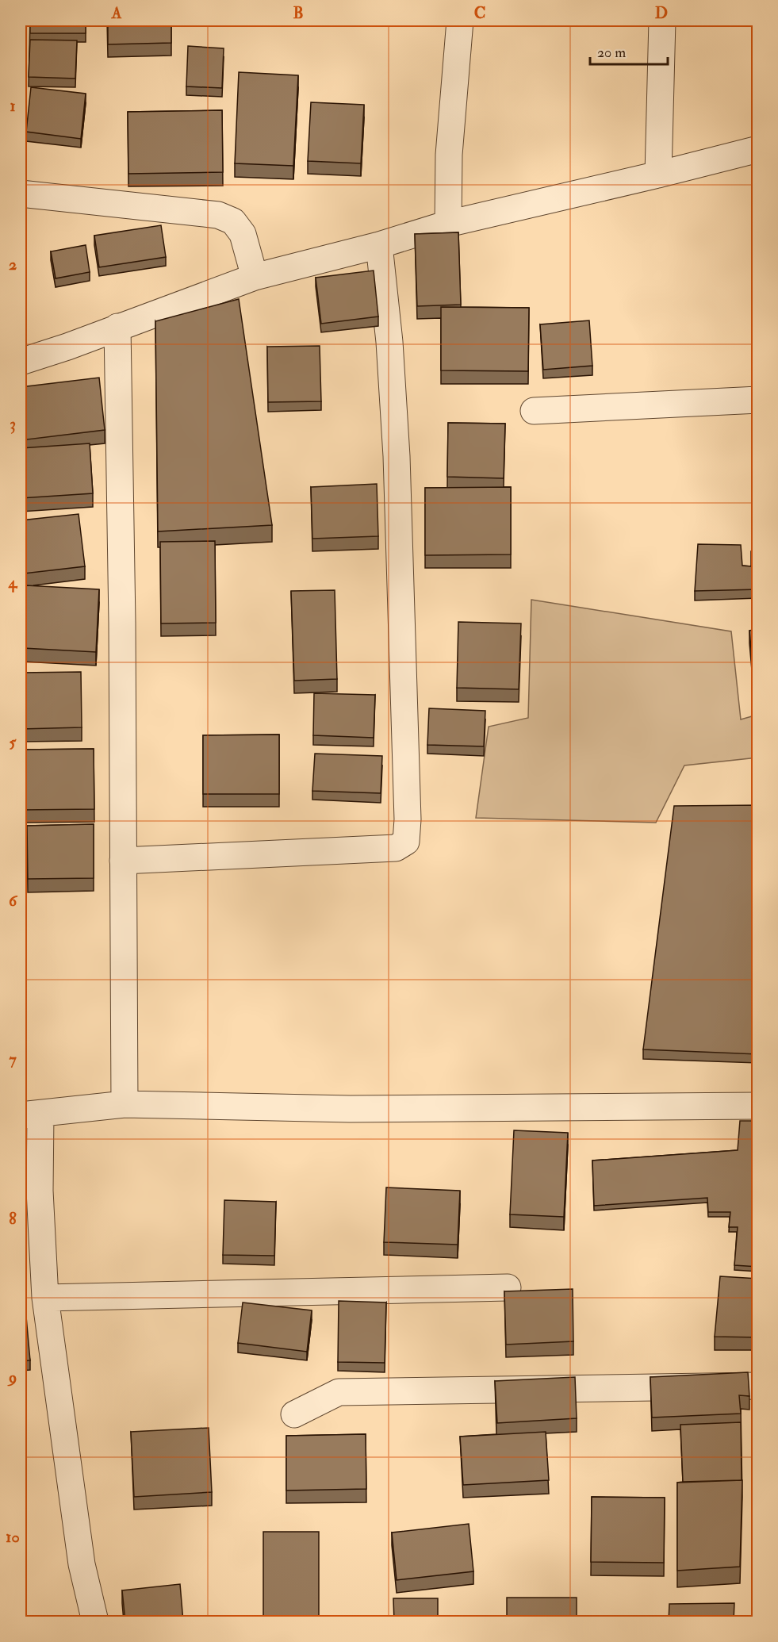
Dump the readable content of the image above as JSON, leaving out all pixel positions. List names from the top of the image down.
{
  "scale_bar": "20 m",
  "grid": {
    "columns": [
      "A",
      "B",
      "C",
      "D"
    ],
    "rows": [
      "1",
      "2",
      "3",
      "4",
      "5",
      "6",
      "7",
      "8",
      "9",
      "10"
    ]
  }
}
